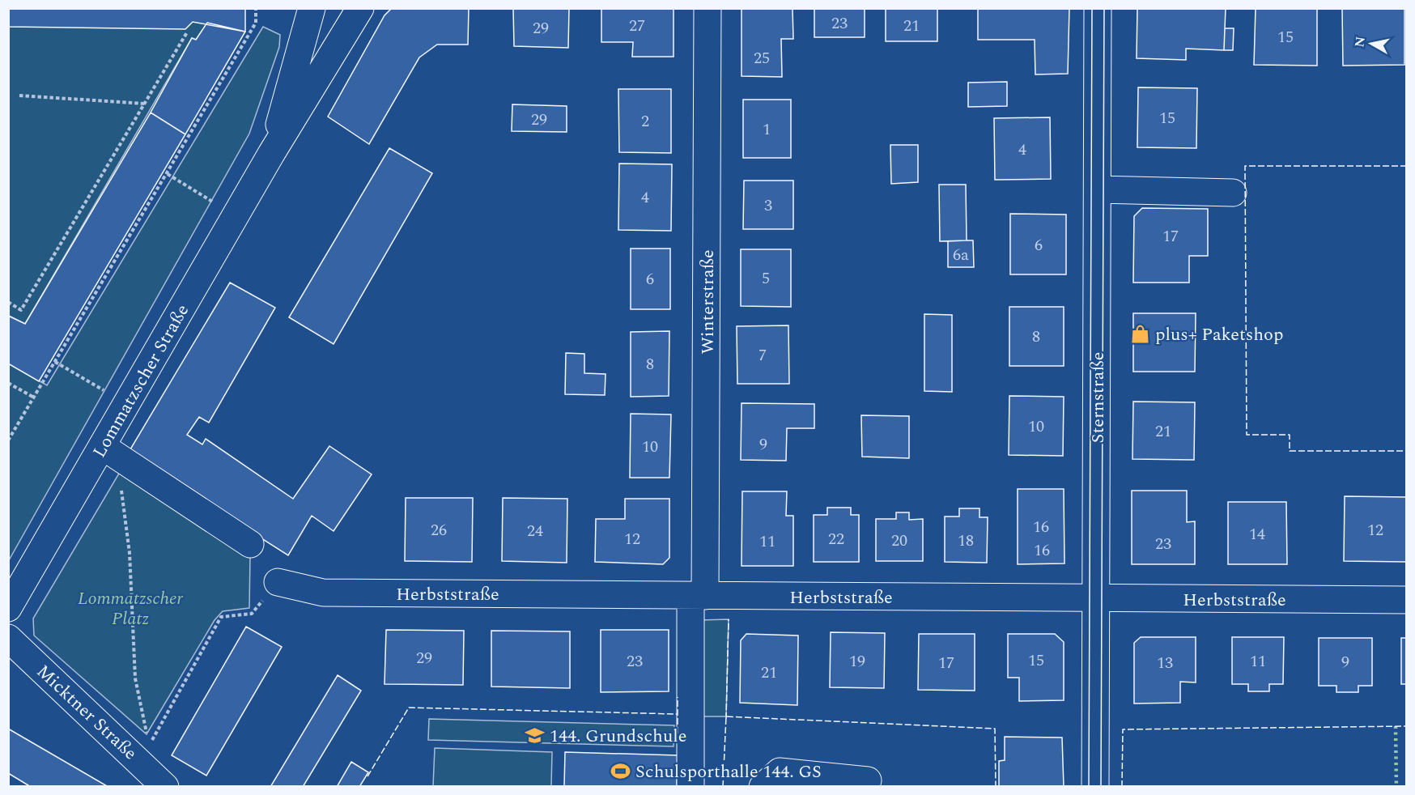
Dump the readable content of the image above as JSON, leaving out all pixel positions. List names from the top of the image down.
{
  "streets": {
    "street": [
      "Winterstraße",
      "Lommatzscher Straße",
      "Sternstraße",
      "Herbststraße",
      "Micktner Straße"
    ]
  },
  "crossings": [
    ["Winterstraße", "Herbststraße"],
    ["Sternstraße", "Herbststraße"]
  ],
  "parks": ["Lommatzscher Platz"],
  "places": {
    "shop": ["plus+ Paketshop"],
    "school or university": ["144. Grundschule"],
    "sports": ["Schulsporthalle 144. GS"]
  },
  "house_numbers": [
    "23",
    "27",
    "21",
    "29",
    "15",
    "25",
    "15",
    "29",
    "2",
    "1",
    "4",
    "4",
    "3",
    "17",
    "6",
    "6a",
    "5",
    "6",
    "8",
    "7",
    "8",
    "10",
    "21",
    "9",
    "10",
    "16",
    "26",
    "12",
    "24",
    "14",
    "12",
    "22",
    "20",
    "18",
    "11",
    "23",
    "16",
    "29",
    "15",
    "23",
    "19",
    "11",
    "9",
    "17",
    "13",
    "21"
  ],
  "north": "left"
}
